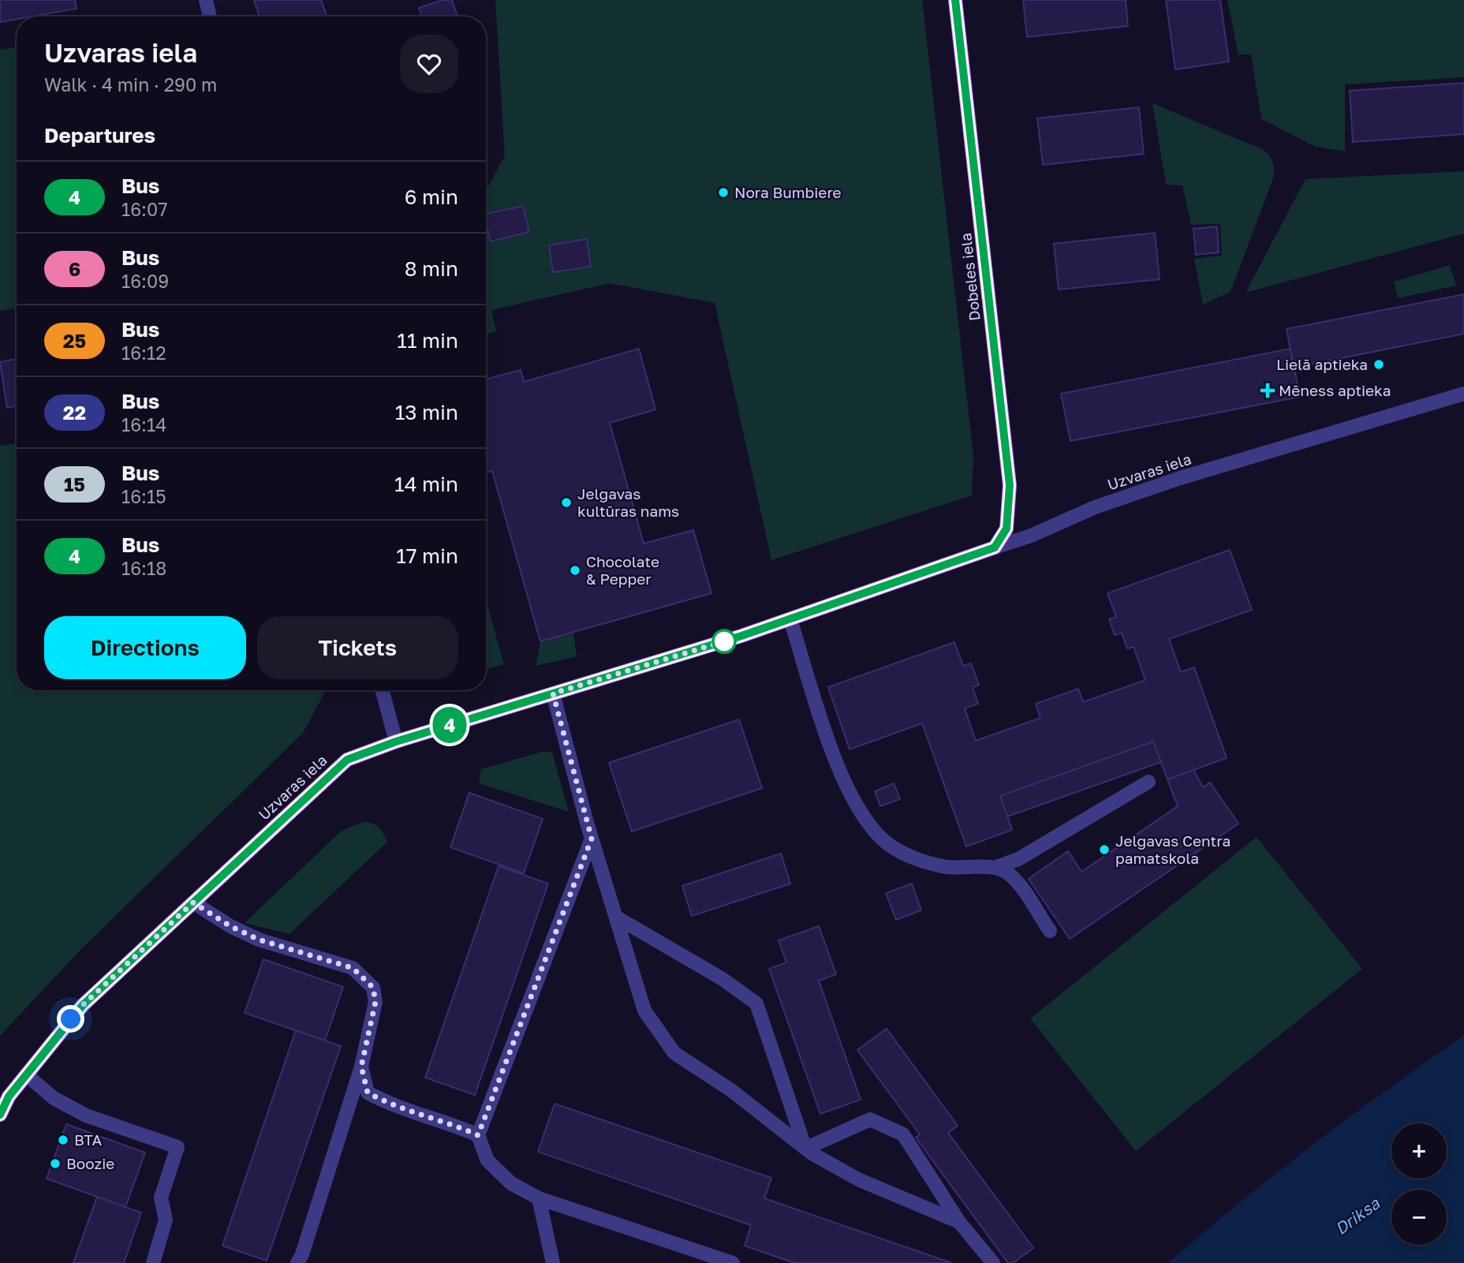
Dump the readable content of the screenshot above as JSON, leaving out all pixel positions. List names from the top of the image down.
{
  "streets": {
    "main road": ["Dobeles iela", "Uzvaras iela"]
  },
  "crossings": [
    ["Dobeles iela", "Uzvaras iela"]
  ],
  "water": ["Driksa"],
  "places": {
    "other": [
      "Nora Bumbiere",
      "Lielā aptieka",
      "Jelgavas kultūras nams",
      "Chocolate & Pepper",
      "Jelgavas Centra pamatskola",
      "BTA",
      "Boozie"
    ],
    "health": ["Mēness aptieka"]
  },
  "lines": ["bus line 4"],
  "page": {
    "on_map": "4",
    "heading": [
      ["Uzvaras iela", "Walk · 4 min · 290 m"],
      "Departures"
    ],
    "list": [
      {
        "mark": "4",
        "name": "Bus",
        "note": "16:07",
        "value": "6 min"
      },
      {
        "mark": "6",
        "name": "Bus",
        "note": "16:09",
        "value": "8 min"
      },
      {
        "mark": "25",
        "name": "Bus",
        "note": "16:12",
        "value": "11 min"
      },
      {
        "mark": "22",
        "name": "Bus",
        "note": "16:14",
        "value": "13 min"
      },
      {
        "mark": "15",
        "name": "Bus",
        "note": "16:15",
        "value": "14 min"
      },
      {
        "mark": "4",
        "name": "Bus",
        "note": "16:18",
        "value": "17 min"
      }
    ],
    "buttons": ["Directions", "Tickets"],
    "map_buttons": ["+", "−"]
  }
}
